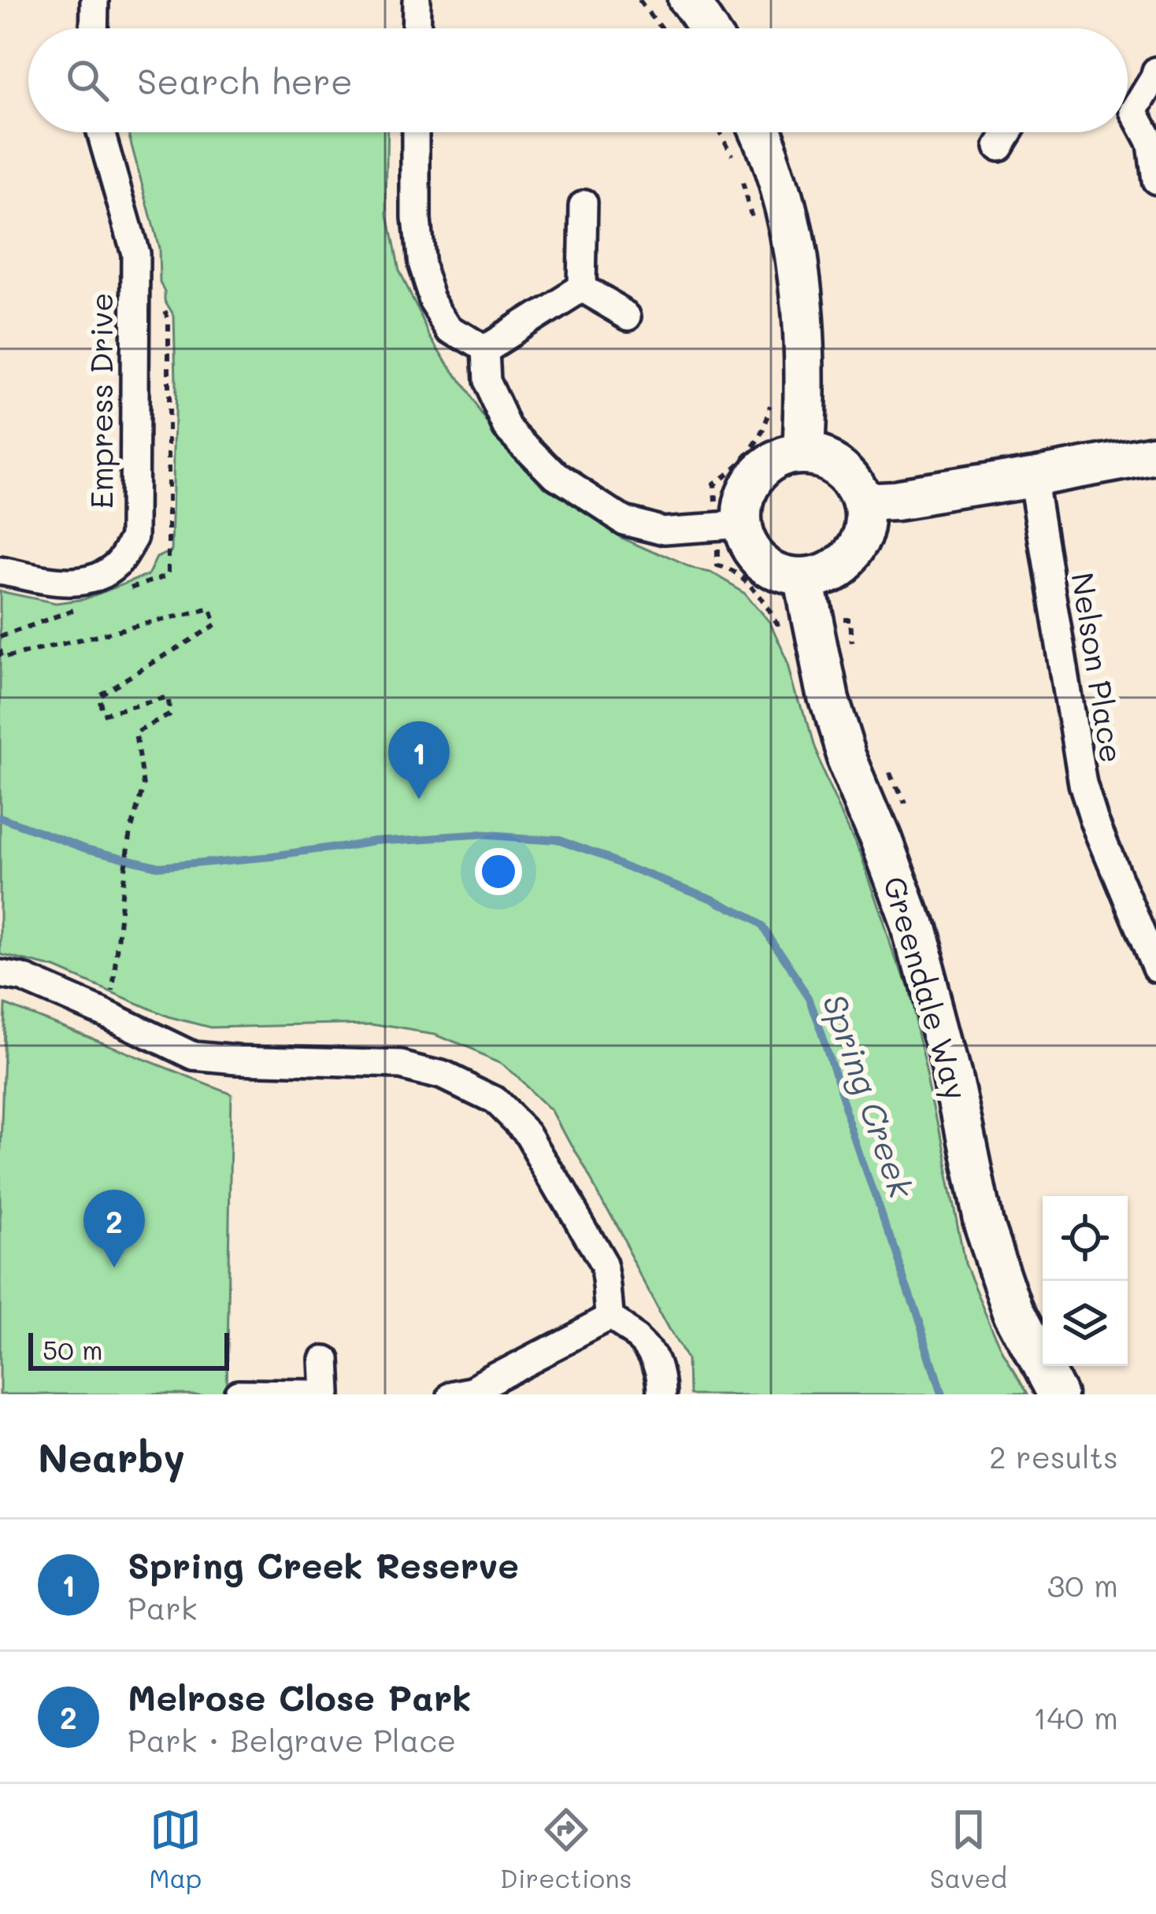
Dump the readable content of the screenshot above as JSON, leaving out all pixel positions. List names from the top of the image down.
{
  "streets": {
    "street": ["Empress Drive", "Nelson Place", "Greendale Way"]
  },
  "water": ["Spring Creek"],
  "scale_bar": "50 m",
  "page": {
    "search": "Search here",
    "pins": ["1", "2"],
    "scale": "50 m",
    "heading": ["Nearby", "2 results"],
    "list": [
      {
        "mark": "1",
        "name": "Spring Creek Reserve",
        "note": "Park",
        "value": "30 m"
      },
      {
        "mark": "2",
        "name": "Melrose Close Park",
        "note": "Park · Belgrave Place",
        "value": "140 m"
      }
    ],
    "nav": ["Map", "Directions", "Saved"]
  }
}
